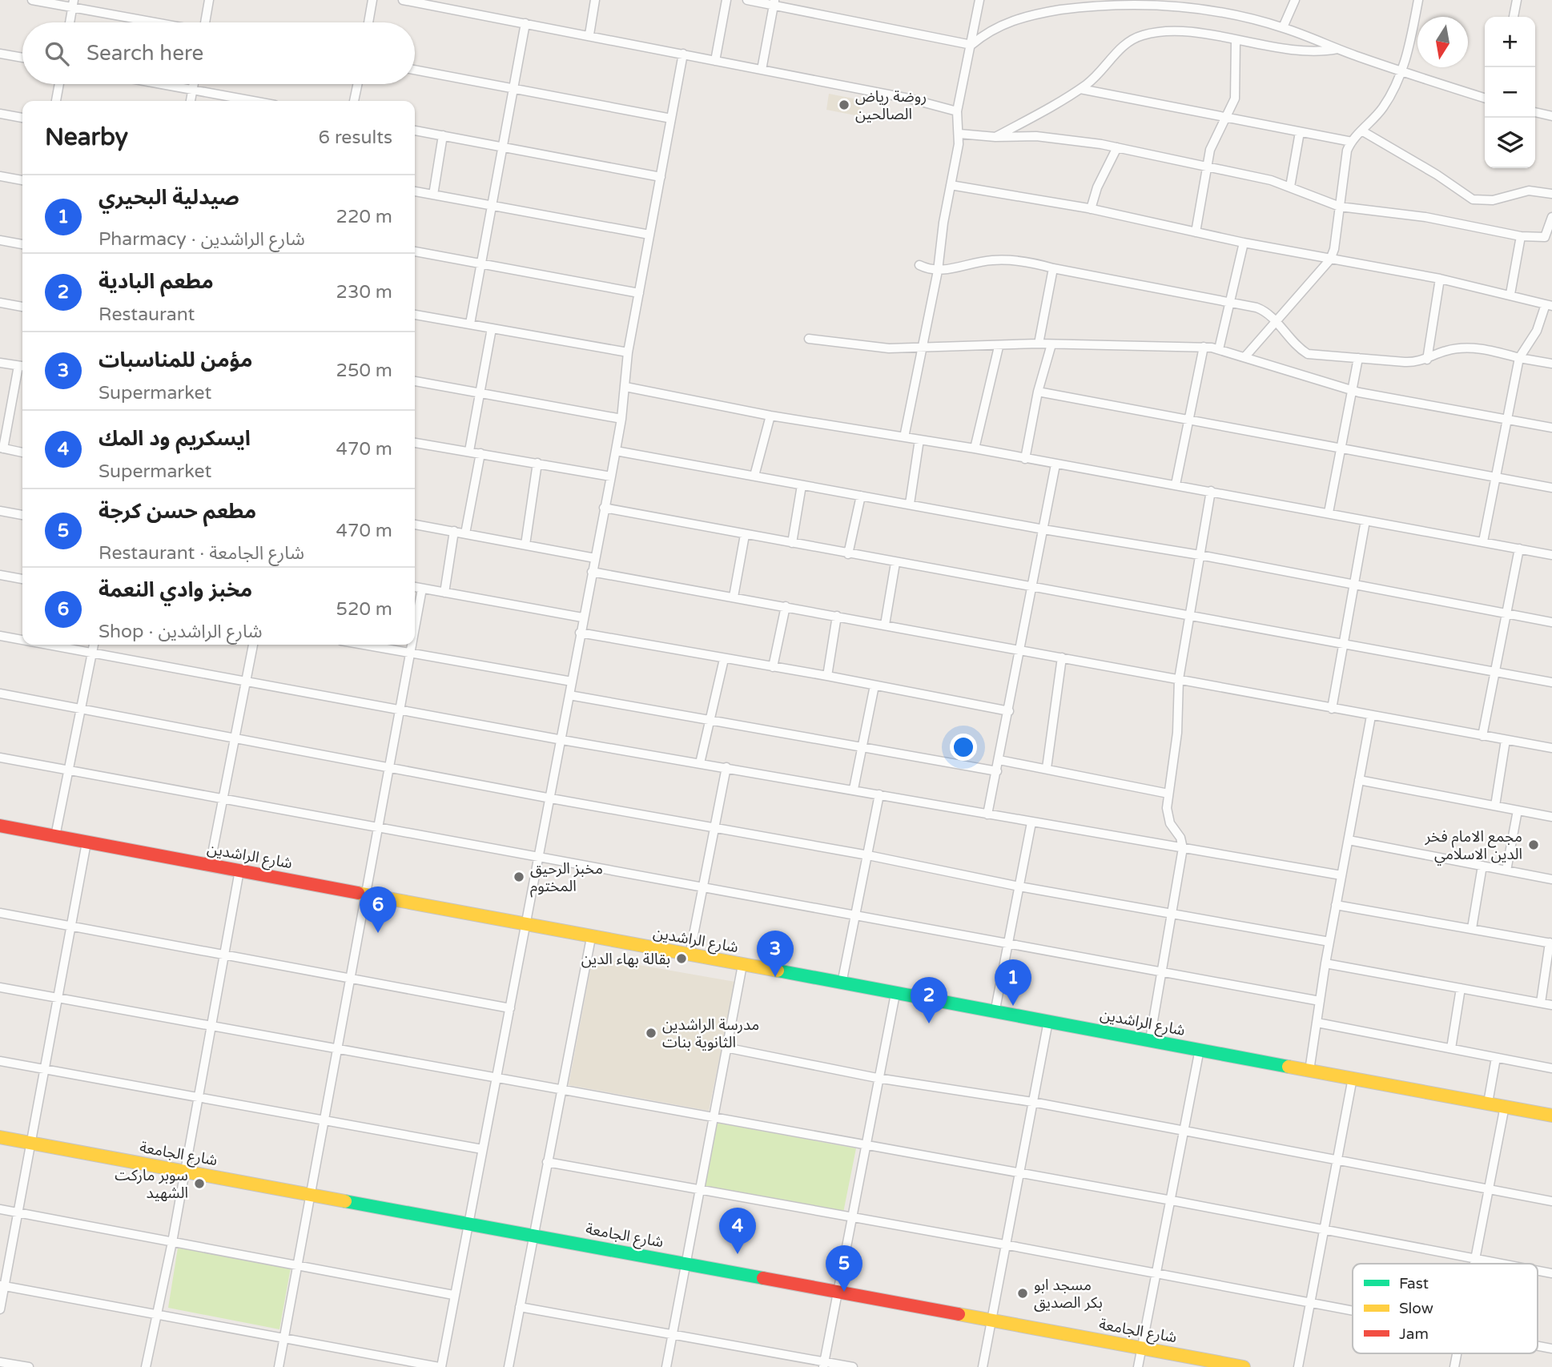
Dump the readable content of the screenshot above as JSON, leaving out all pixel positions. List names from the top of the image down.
{
  "streets": {
    "street": ["شارع الراشدين", "شارع الجامعة"]
  },
  "places": [
    "روضة رياض الصالحين",
    "مجمع الامام فخر الدين الاسلامي",
    "مخبز الرحيق المختوم",
    "بقالة بهاء الدين",
    "مدرسة الراشدين الثانوية بنات",
    "سوبر ماركت الشهيد",
    "مسجد ابو بكر الصديق"
  ],
  "legend": ["Fast", "Slow", "Jam"],
  "north": "bottom",
  "page": {
    "map_buttons": ["+", "−"],
    "search": "Search here",
    "heading": ["Nearby", "6 results"],
    "list": [
      {
        "mark": "1",
        "name": "صيدلية البحيري",
        "note": "Pharmacy · شارع الراشدين",
        "value": "220 m"
      },
      {
        "mark": "2",
        "name": "مطعم البادية",
        "note": "Restaurant",
        "value": "230 m"
      },
      {
        "mark": "3",
        "name": "مؤمن للمناسبات",
        "note": "Supermarket",
        "value": "250 m"
      },
      {
        "mark": "4",
        "name": "ايسكريم ود المك",
        "note": "Supermarket",
        "value": "470 m"
      },
      {
        "mark": "5",
        "name": "مطعم حسن كرجة",
        "note": "Restaurant · شارع الجامعة",
        "value": "470 m"
      },
      {
        "mark": "6",
        "name": "مخبز وادي النعمة",
        "note": "Shop · شارع الراشدين",
        "value": "520 m"
      }
    ],
    "pins": [
      "6",
      "3",
      "1",
      "2",
      "4",
      "5"
    ]
  }
}
